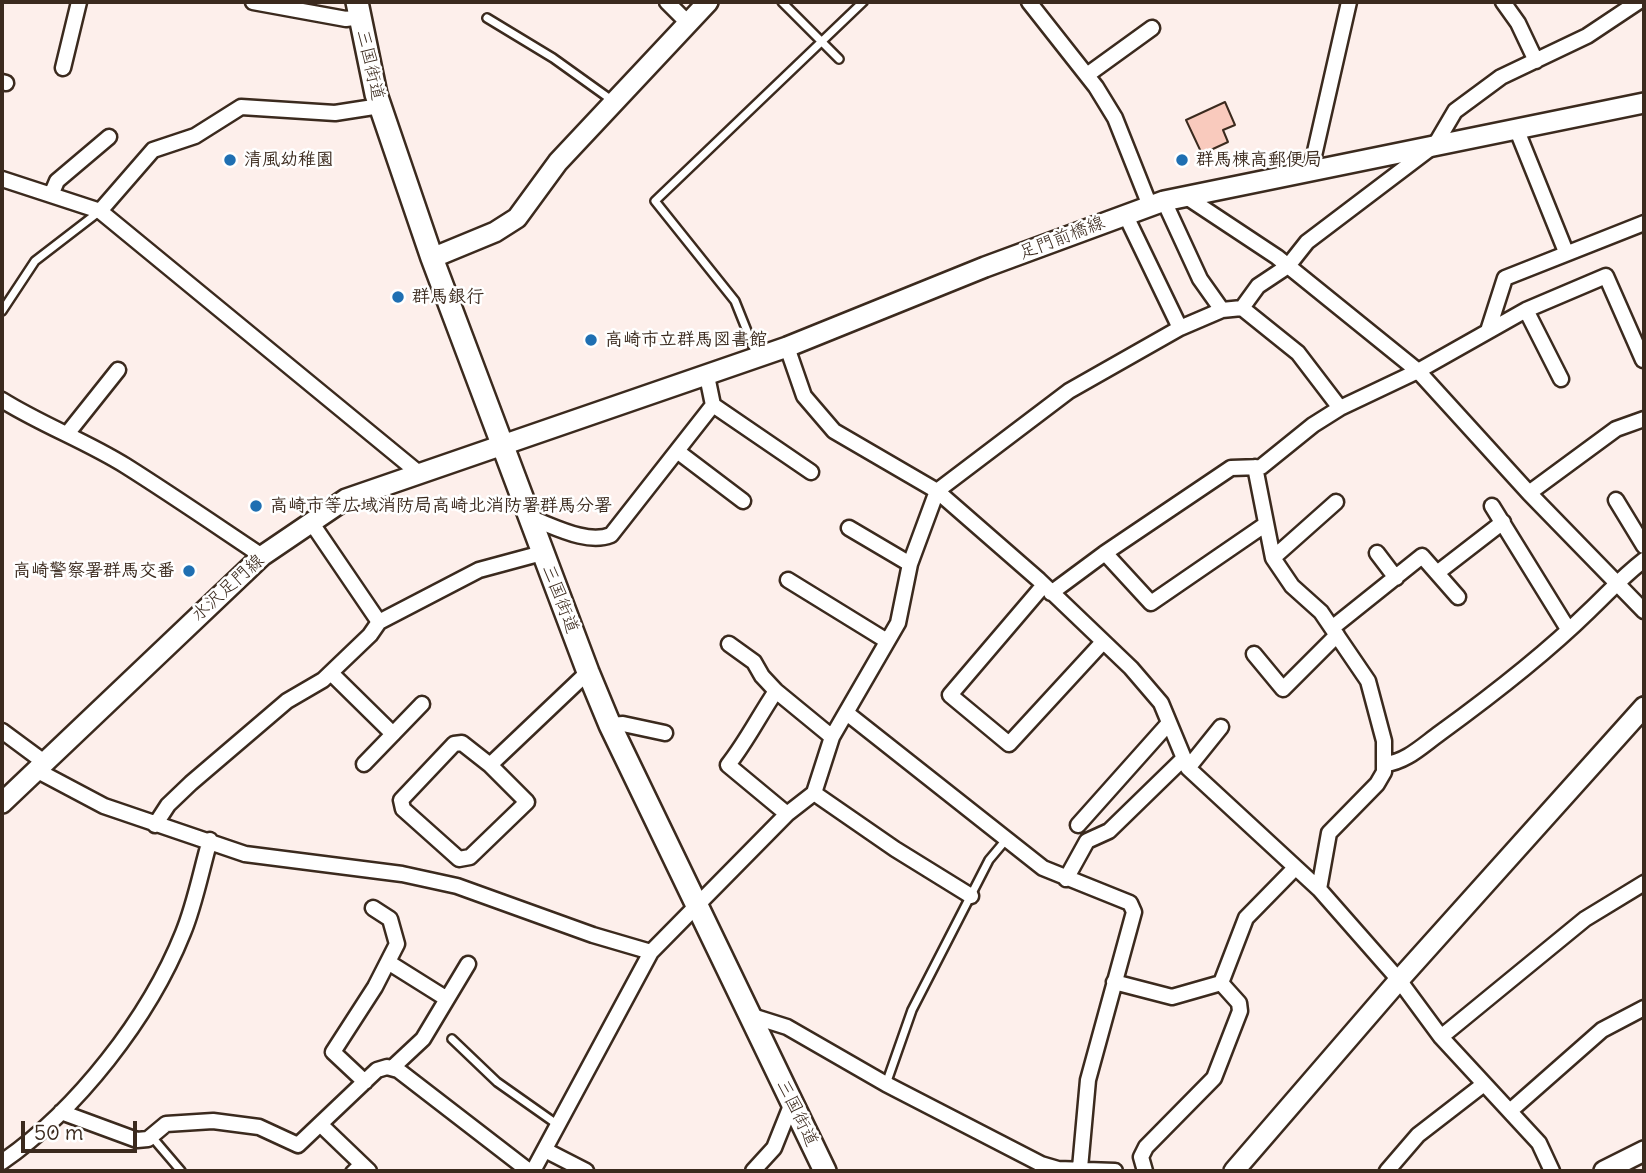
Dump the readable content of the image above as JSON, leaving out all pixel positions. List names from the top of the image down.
{
  "streets": {
    "main road": ["三国街道", "足門前橋線", "水沢足門線"]
  },
  "crossings": [
    ["三国街道", "足門前橋線"],
    ["三国街道", "水沢足門線"],
    ["足門前橋線", "水沢足門線"]
  ],
  "places": [
    "清風幼稚園",
    "群馬棟高郵便局",
    "群馬銀行",
    "高崎市立群馬図書館",
    "高崎市等広域消防局高崎北消防署群馬分署",
    "高崎警察署群馬交番"
  ],
  "scale_bar": "50 m"
}
